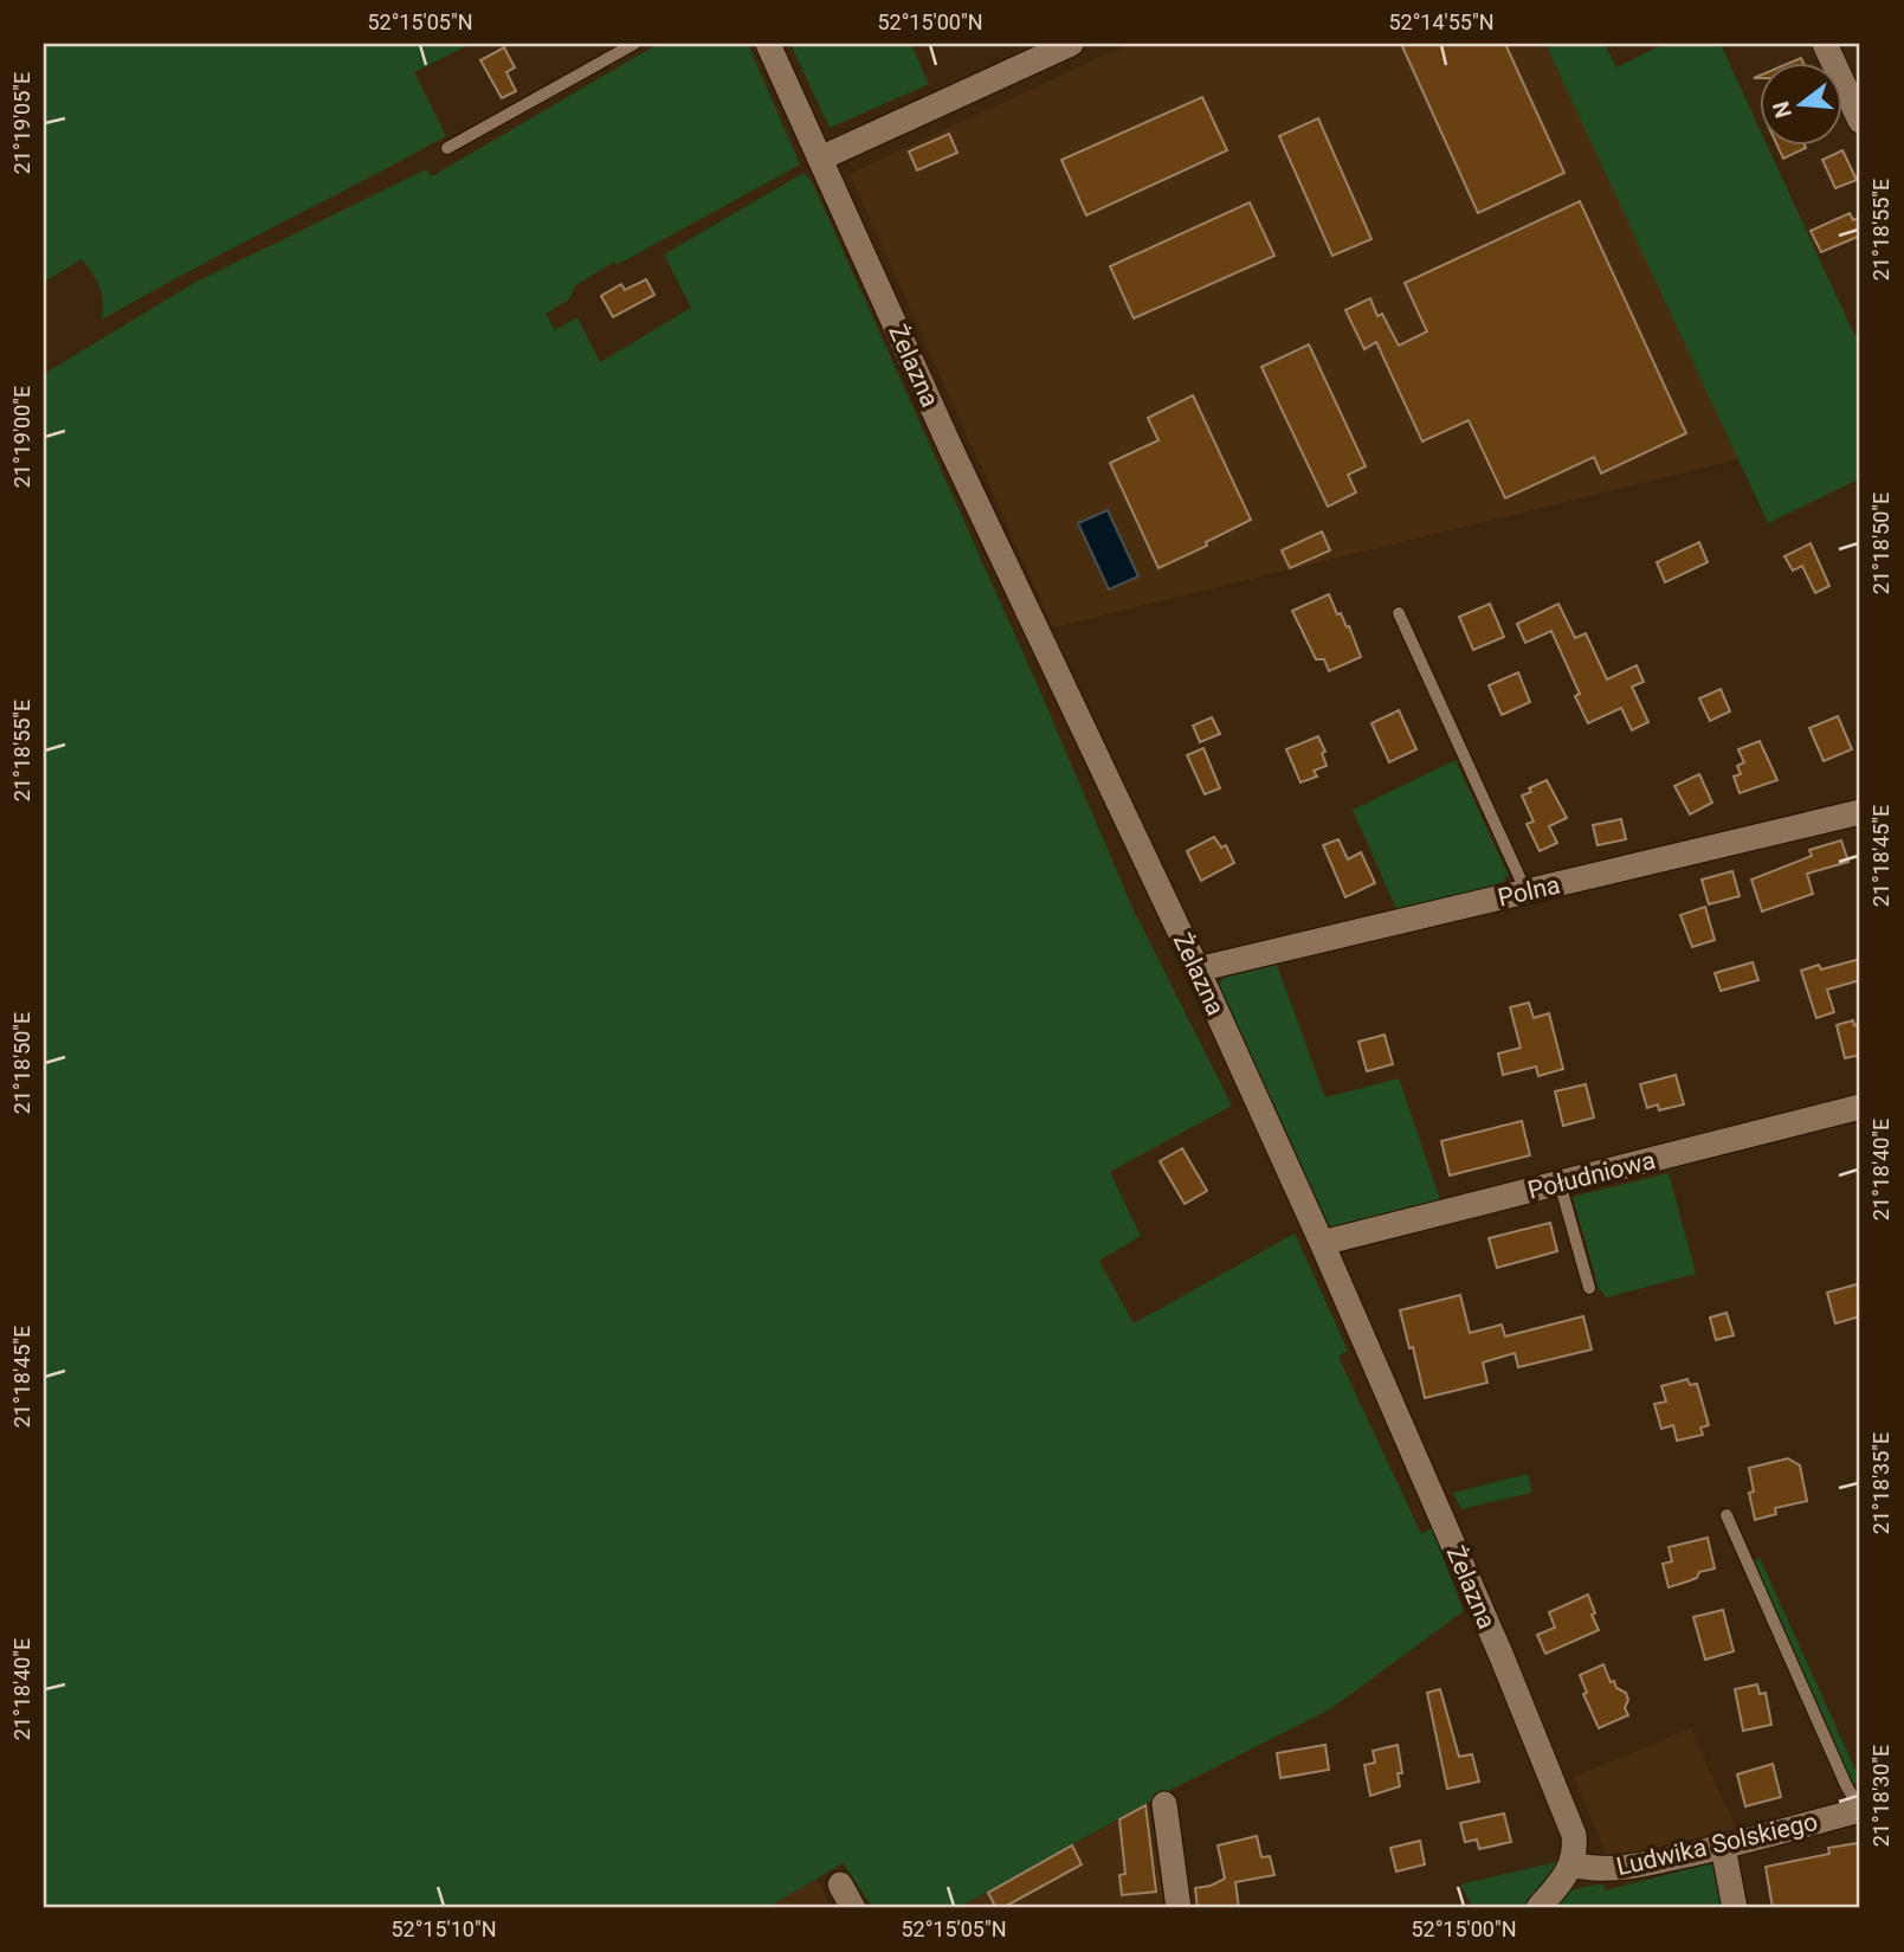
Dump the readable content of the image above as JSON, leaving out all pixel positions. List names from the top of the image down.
{
  "streets": {
    "street": [
      "Żelazna",
      "Polna",
      "Południowa",
      "Ludwika Solskiego"
    ]
  },
  "crossings": [
    ["Żelazna", "Polna"],
    ["Żelazna", "Południowa"],
    ["Żelazna", "Ludwika Solskiego"]
  ],
  "north": "left",
  "coordinates": [
    "52°15'05\"N",
    "52°15'00\"N",
    "52°14'55\"N",
    "21°19'05\"E",
    "21°18'55\"E",
    "21°19'00\"E",
    "21°18'50\"E",
    "21°18'45\"E",
    "21°18'40\"E",
    "21°18'35\"E",
    "21°18'30\"E",
    "52°15'10\"N"
  ]
}
